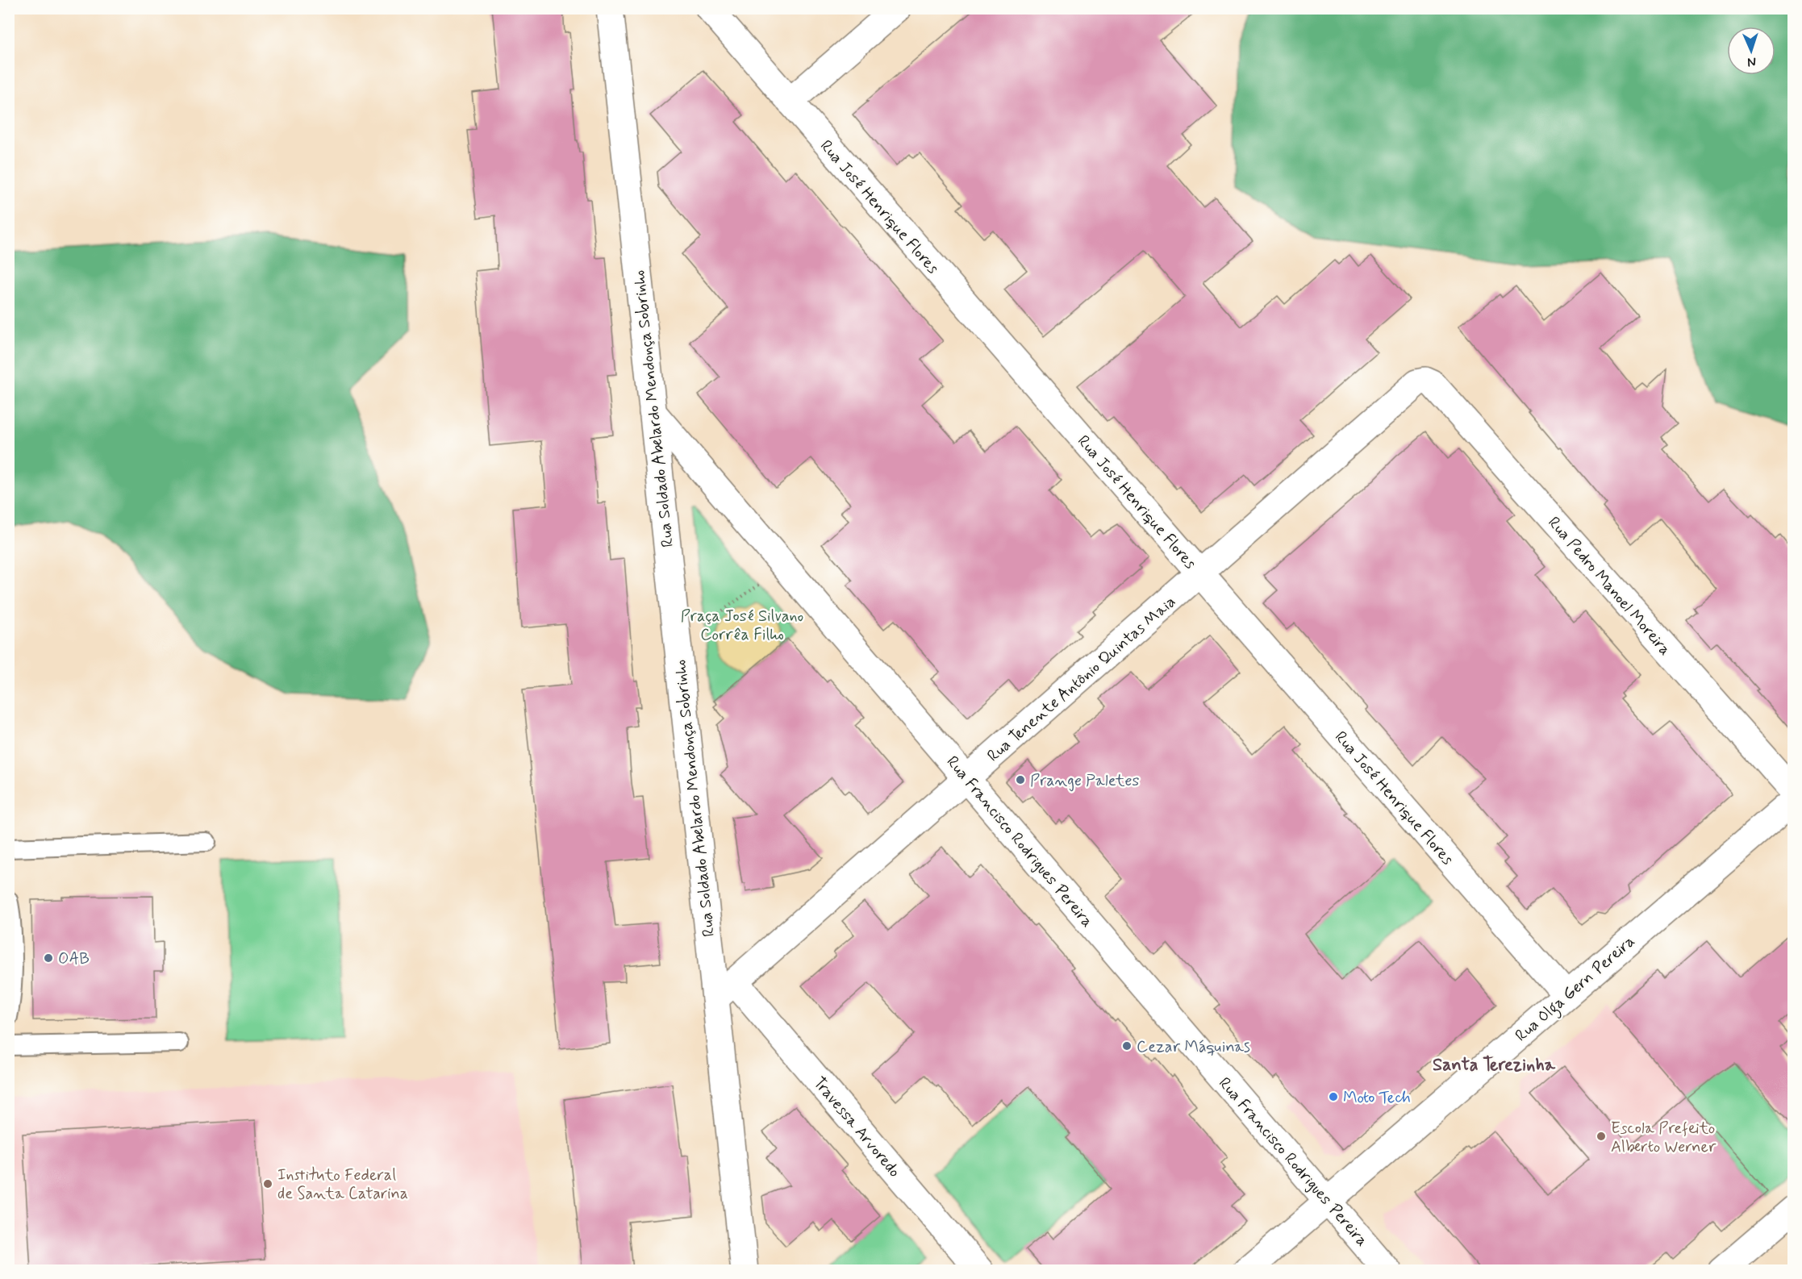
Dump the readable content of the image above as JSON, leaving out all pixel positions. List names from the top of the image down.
{
  "streets": {
    "street": [
      "Rua José Henrique Flores",
      "Rua Soldado Abelardo Mendonça Sobrinho",
      "Rua Pedro Manoel Moreira",
      "Rua Tenente Antônio Quintas Maia",
      "Rua Francisco Rodrigues Pereira",
      "Rua Olga Gern Pereira",
      "Travessa Arvoredo"
    ]
  },
  "crossings": [
    ["Rua José Henrique Flores", "Rua Tenente Antônio Quintas Maia"],
    ["Rua José Henrique Flores", "Rua Olga Gern Pereira"],
    ["Rua Soldado Abelardo Mendonça Sobrinho", "Rua Tenente Antônio Quintas Maia"],
    ["Rua Soldado Abelardo Mendonça Sobrinho", "Rua Francisco Rodrigues Pereira"],
    ["Rua Soldado Abelardo Mendonça Sobrinho", "Travessa Arvoredo"],
    ["Rua Pedro Manoel Moreira", "Rua Tenente Antônio Quintas Maia"],
    ["Rua Tenente Antônio Quintas Maia", "Rua Francisco Rodrigues Pereira"],
    ["Rua Tenente Antônio Quintas Maia", "Travessa Arvoredo"],
    ["Rua Francisco Rodrigues Pereira", "Rua Olga Gern Pereira"]
  ],
  "districts": ["Santa Terezinha"],
  "parks": ["Praça José Silvano Corrêa Filho"],
  "places": [
    "Prange Paletes",
    "OAB",
    "Cezar Máquinas",
    "Moto Tech",
    "Escola Prefeito Alberto Werner",
    "Instituto Federal de Santa Catarina"
  ],
  "north": "bottom"
}
